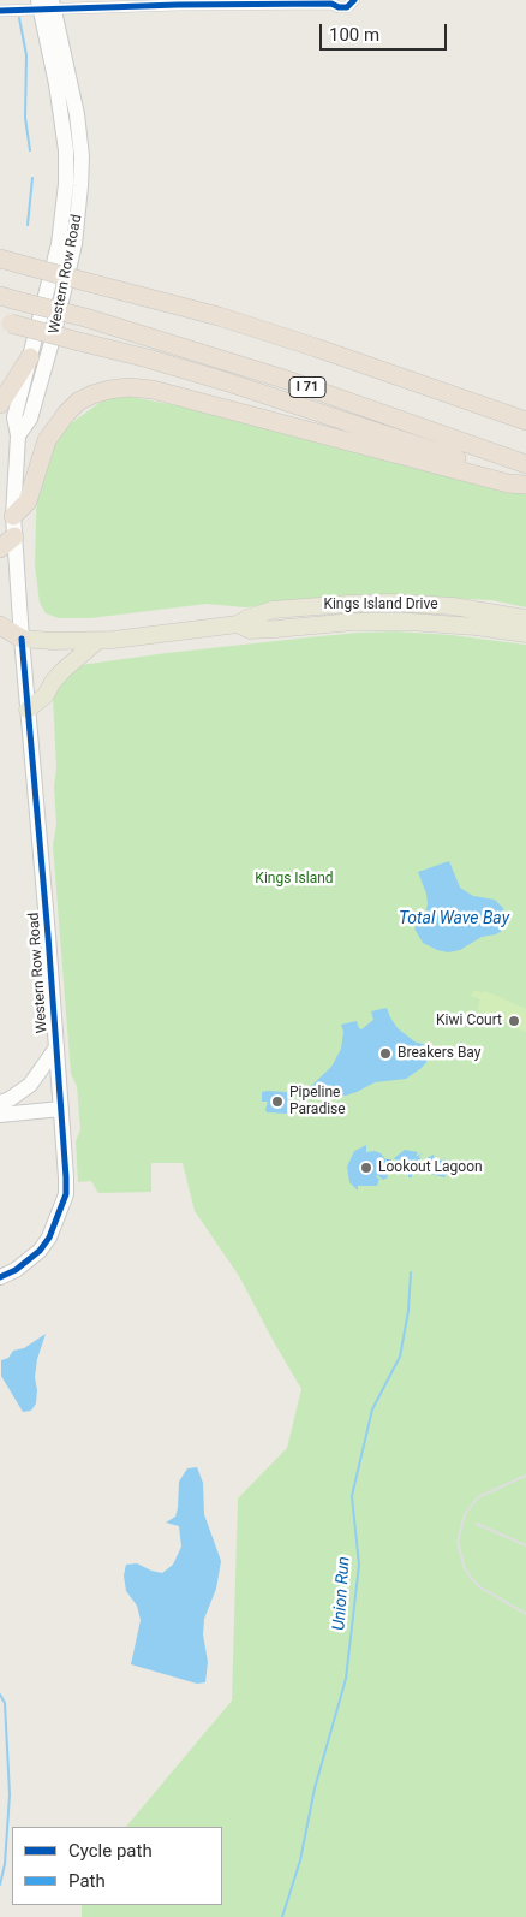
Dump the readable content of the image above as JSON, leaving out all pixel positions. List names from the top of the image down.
{
  "streets": {
    "highway": ["I 71"],
    "main road": ["Western Row Road", "Kings Island Drive"]
  },
  "crossings": [
    ["Western Row Road", "Kings Island Drive"]
  ],
  "water": ["Total Wave Bay", "Union Run"],
  "parks": ["Kings Island"],
  "places": [
    "Kiwi Court",
    "Breakers Bay",
    "Pipeline Paradise",
    "Lookout Lagoon"
  ],
  "legend": ["Cycle path", "Path"],
  "scale_bar": "100 m"
}
